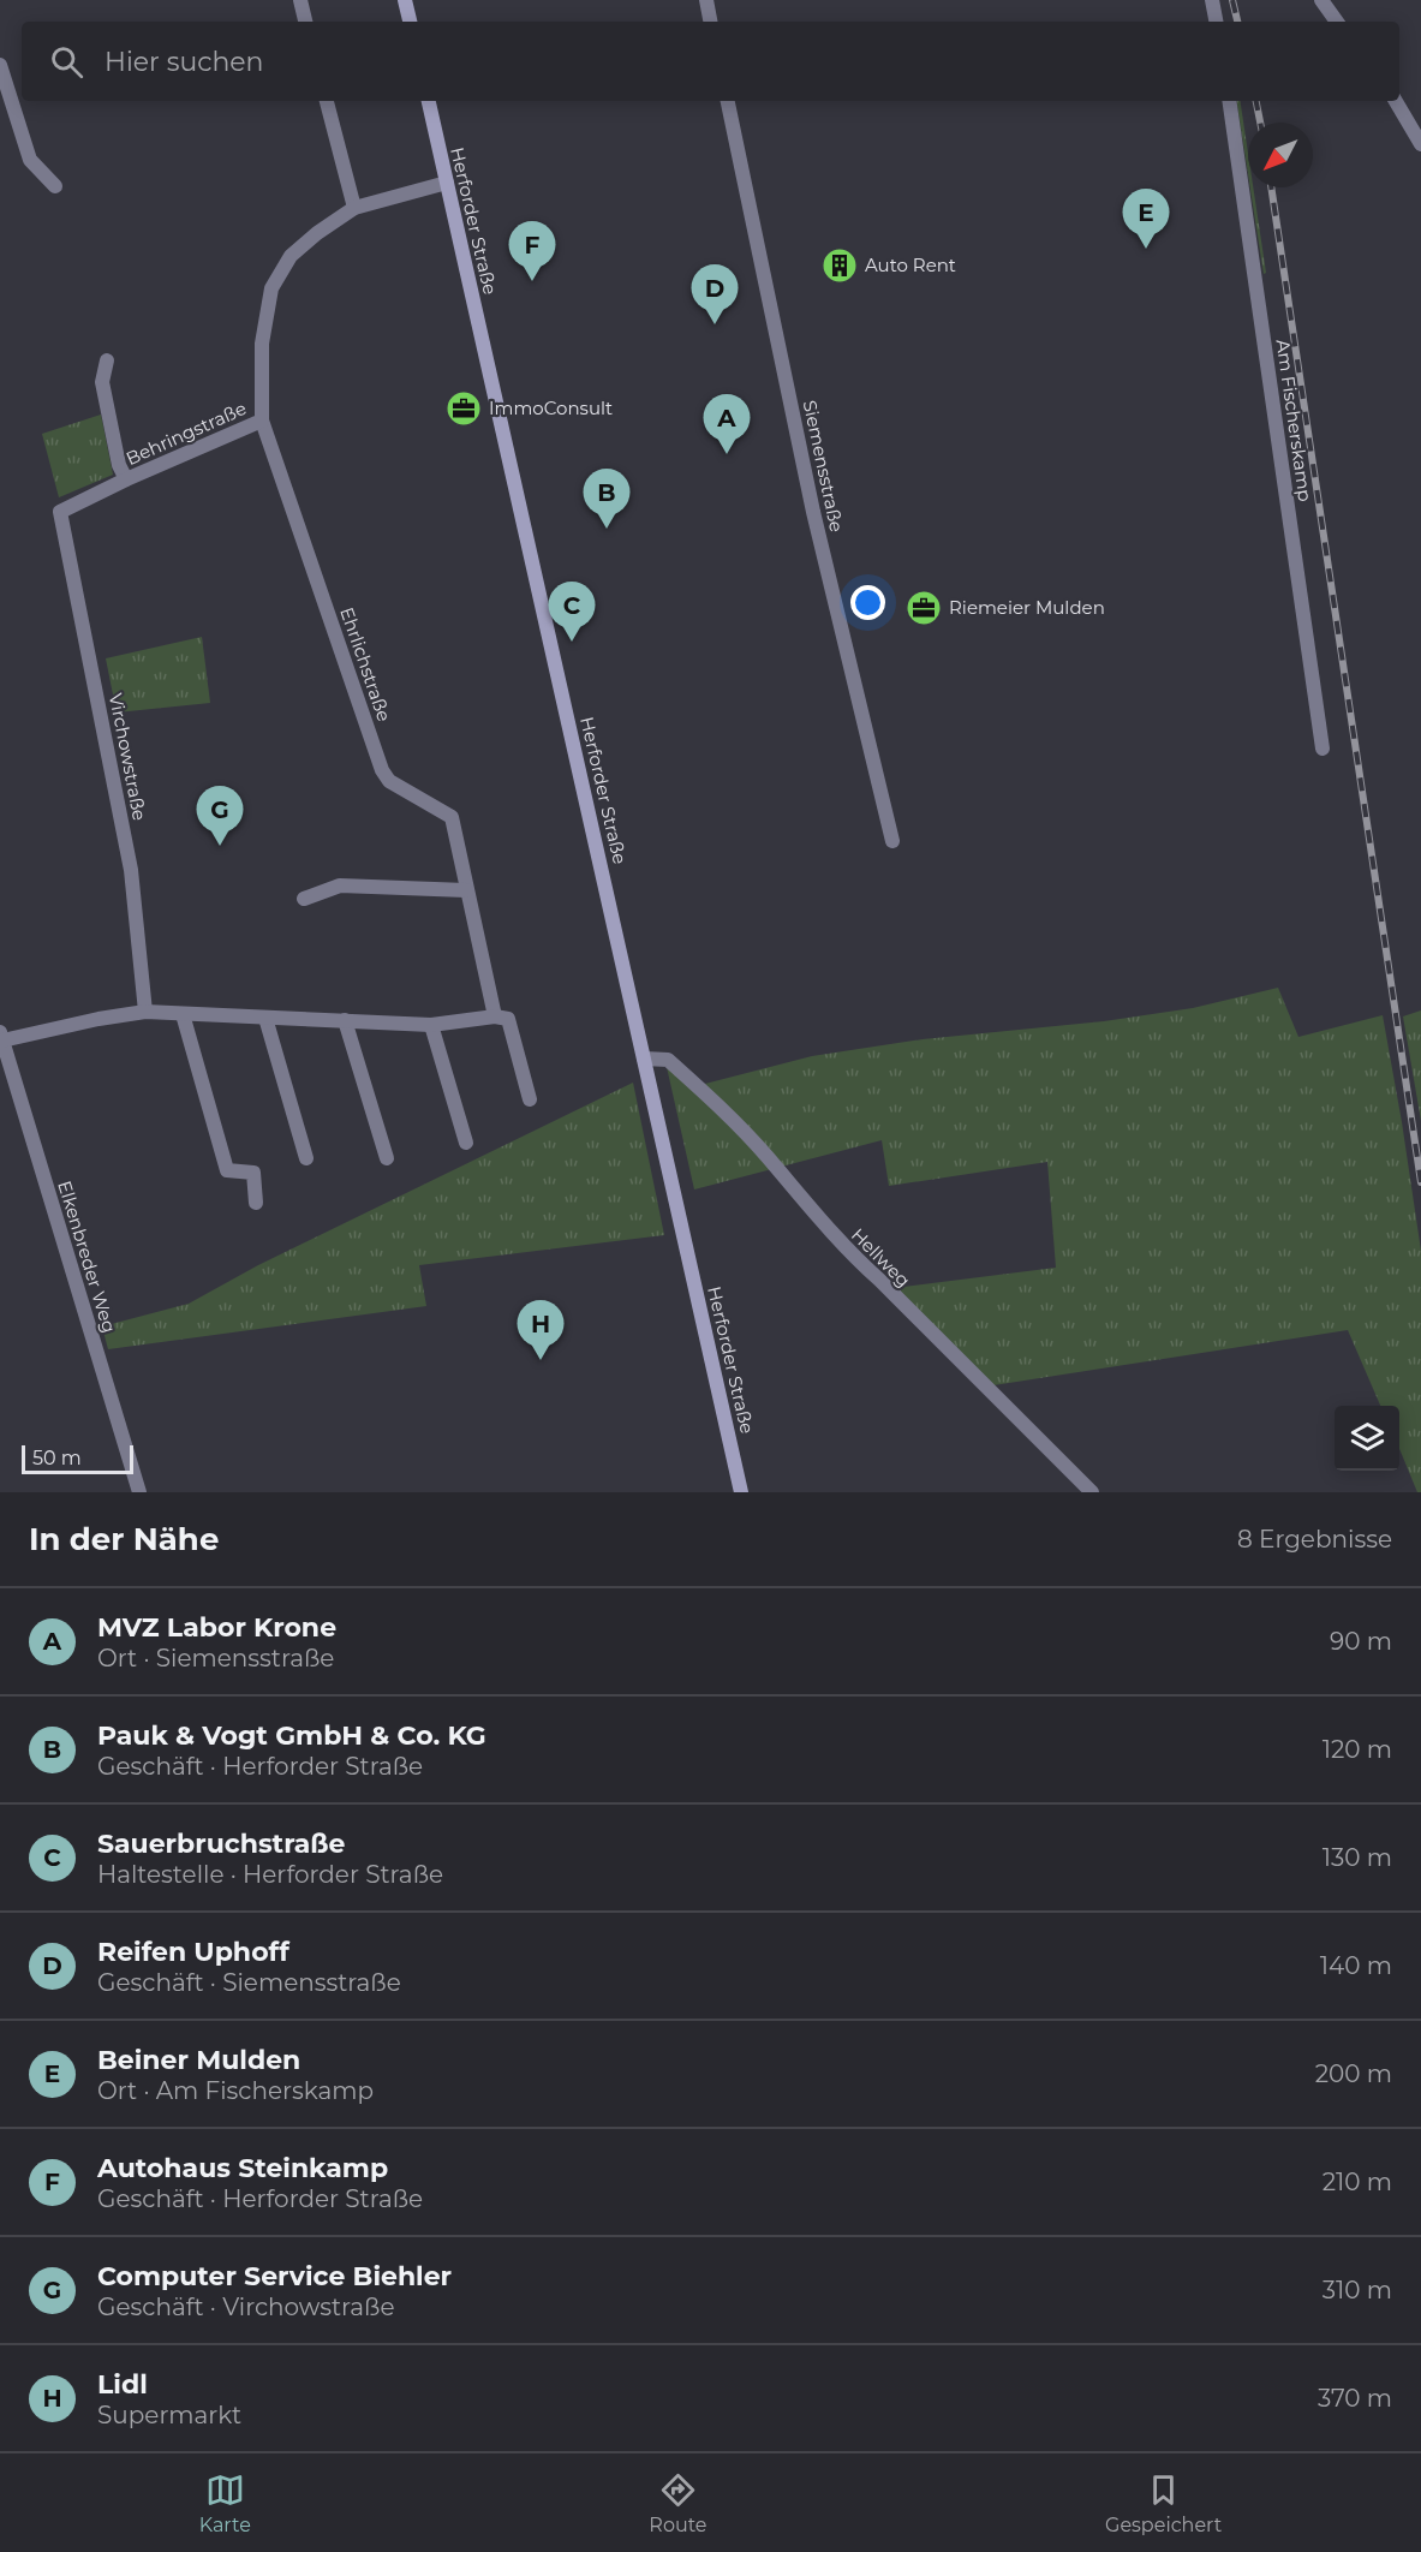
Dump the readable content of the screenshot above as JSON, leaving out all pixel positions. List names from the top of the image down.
{
  "streets": {
    "main road": ["Herforder Straße"],
    "street": [
      "Am Fischerskamp",
      "Behringstraße",
      "Siemensstraße",
      "Ehrlichstraße",
      "Virchowstraße",
      "Elkenbreder Weg",
      "Hellweg"
    ]
  },
  "crossings": [
    ["Herforder Straße", "Behringstraße"],
    ["Herforder Straße", "Hellweg"],
    ["Behringstraße", "Ehrlichstraße"],
    ["Behringstraße", "Virchowstraße"]
  ],
  "places": {
    "building": ["Auto Rent"],
    "office": ["ImmoConsult", "Riemeier Mulden"]
  },
  "scale_bar": "50 m",
  "north": "bottom left",
  "page": {
    "search": "Hier suchen",
    "pins": [
      "E",
      "F",
      "D",
      "A",
      "B",
      "C",
      "G",
      "H"
    ],
    "scale": "50 m",
    "heading": ["In der Nähe", "8 Ergebnisse"],
    "list": [
      {
        "mark": "A",
        "name": "MVZ Labor Krone",
        "note": "Ort · Siemensstraße",
        "value": "90 m"
      },
      {
        "mark": "B",
        "name": "Pauk & Vogt GmbH & Co. KG",
        "note": "Geschäft · Herforder Straße",
        "value": "120 m"
      },
      {
        "mark": "C",
        "name": "Sauerbruchstraße",
        "note": "Haltestelle · Herforder Straße",
        "value": "130 m"
      },
      {
        "mark": "D",
        "name": "Reifen Uphoff",
        "note": "Geschäft · Siemensstraße",
        "value": "140 m"
      },
      {
        "mark": "E",
        "name": "Beiner Mulden",
        "note": "Ort · Am Fischerskamp",
        "value": "200 m"
      },
      {
        "mark": "F",
        "name": "Autohaus Steinkamp",
        "note": "Geschäft · Herforder Straße",
        "value": "210 m"
      },
      {
        "mark": "G",
        "name": "Computer Service Biehler",
        "note": "Geschäft · Virchowstraße",
        "value": "310 m"
      },
      {
        "mark": "H",
        "name": "Lidl",
        "note": "Supermarkt",
        "value": "370 m"
      }
    ],
    "nav": ["Karte", "Route", "Gespeichert"]
  }
}
